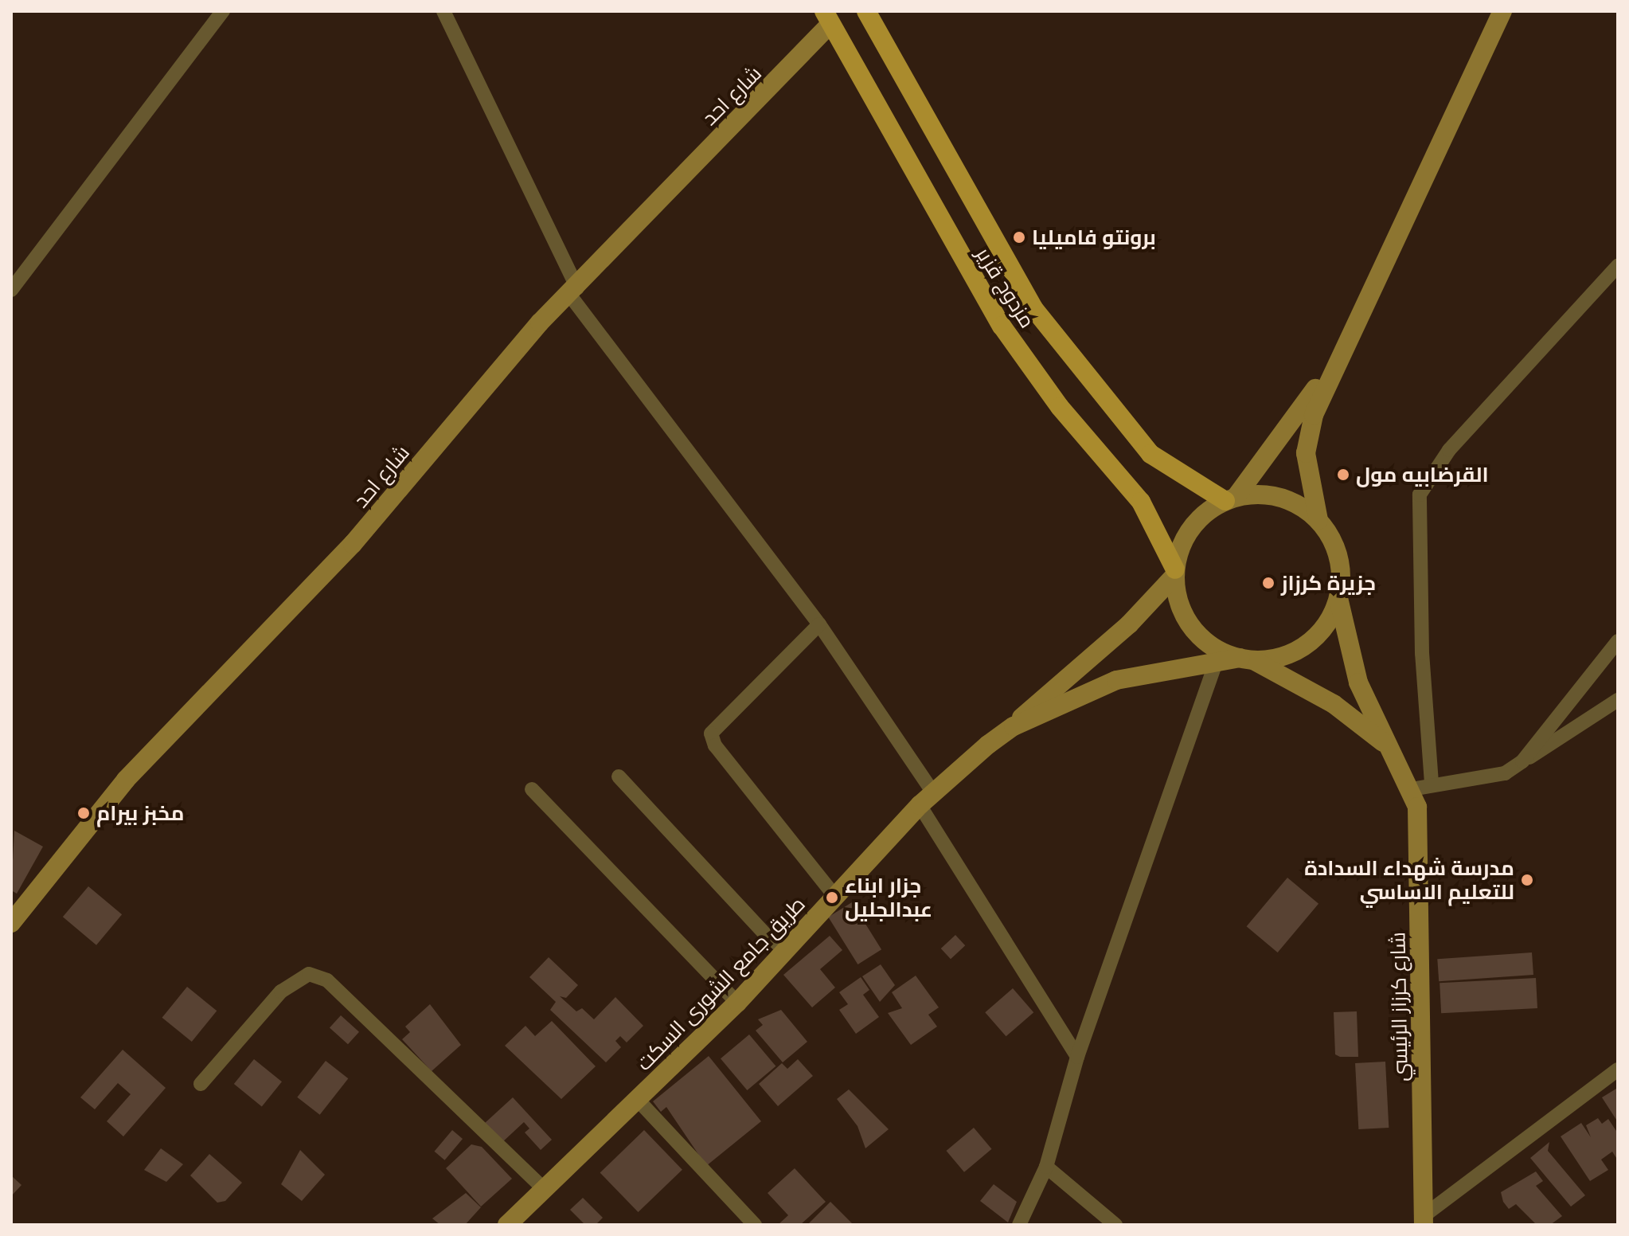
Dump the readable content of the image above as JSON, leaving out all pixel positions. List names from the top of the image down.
{
  "streets": {
    "main road": [
      "شارع احد",
      "مزدوج قزير",
      "طريق جامع الشورى السكت",
      "شارع كرزاز الرئيسي"
    ]
  },
  "crossings": [
    ["شارع احد", "مزدوج قزير"],
    ["مزدوج قزير", "طريق جامع الشورى السكت"],
    ["مزدوج قزير", "شارع كرزاز الرئيسي"],
    ["طريق جامع الشورى السكت", "شارع كرزاز الرئيسي"]
  ],
  "places": [
    "برونتو فاميليا",
    "القرضابيه مول",
    "جزيرة كرزاز",
    "مخبز بيرام",
    "مدرسة شهداء السدادة للتعليم الاساسي",
    "جزار ابناء عبدالجليل"
  ]
}
